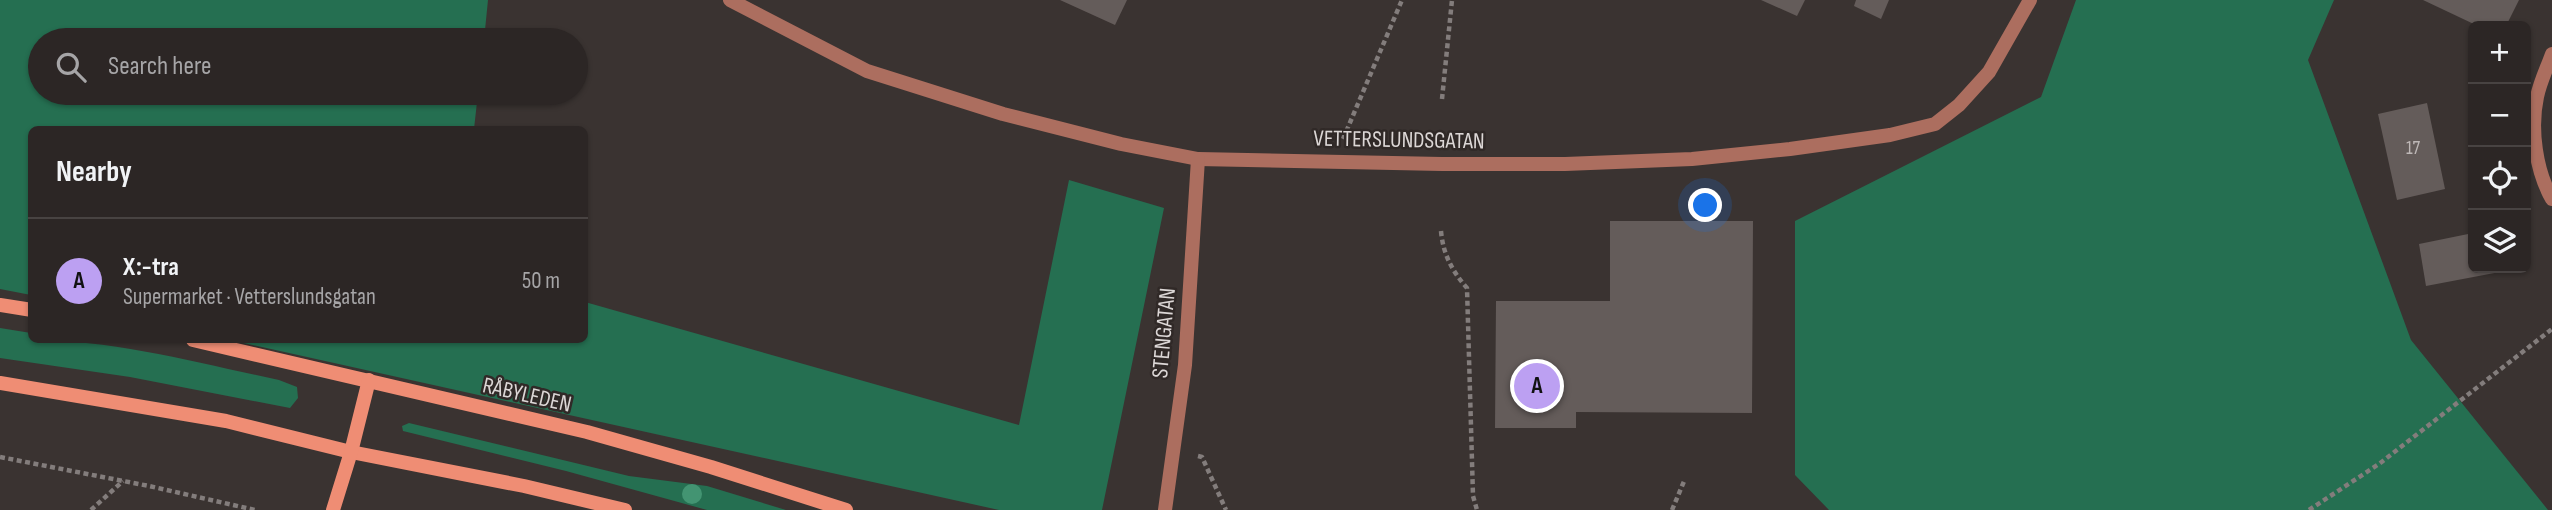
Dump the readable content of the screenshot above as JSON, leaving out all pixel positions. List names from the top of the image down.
{
  "streets": {
    "main road": ["RÅBYLEDEN"],
    "street": ["VETTERSLUNDSGATAN", "STENGATAN"]
  },
  "crossings": [
    ["VETTERSLUNDSGATAN", "STENGATAN"]
  ],
  "house_numbers": ["17"],
  "page": {
    "map_buttons": ["+", "−"],
    "search": "Search here",
    "heading": "Nearby",
    "list": [
      {
        "mark": "A",
        "name": "X:-tra",
        "note": "Supermarket · Vetterslundsgatan",
        "value": "50 m"
      }
    ],
    "pins": "A"
  }
}
